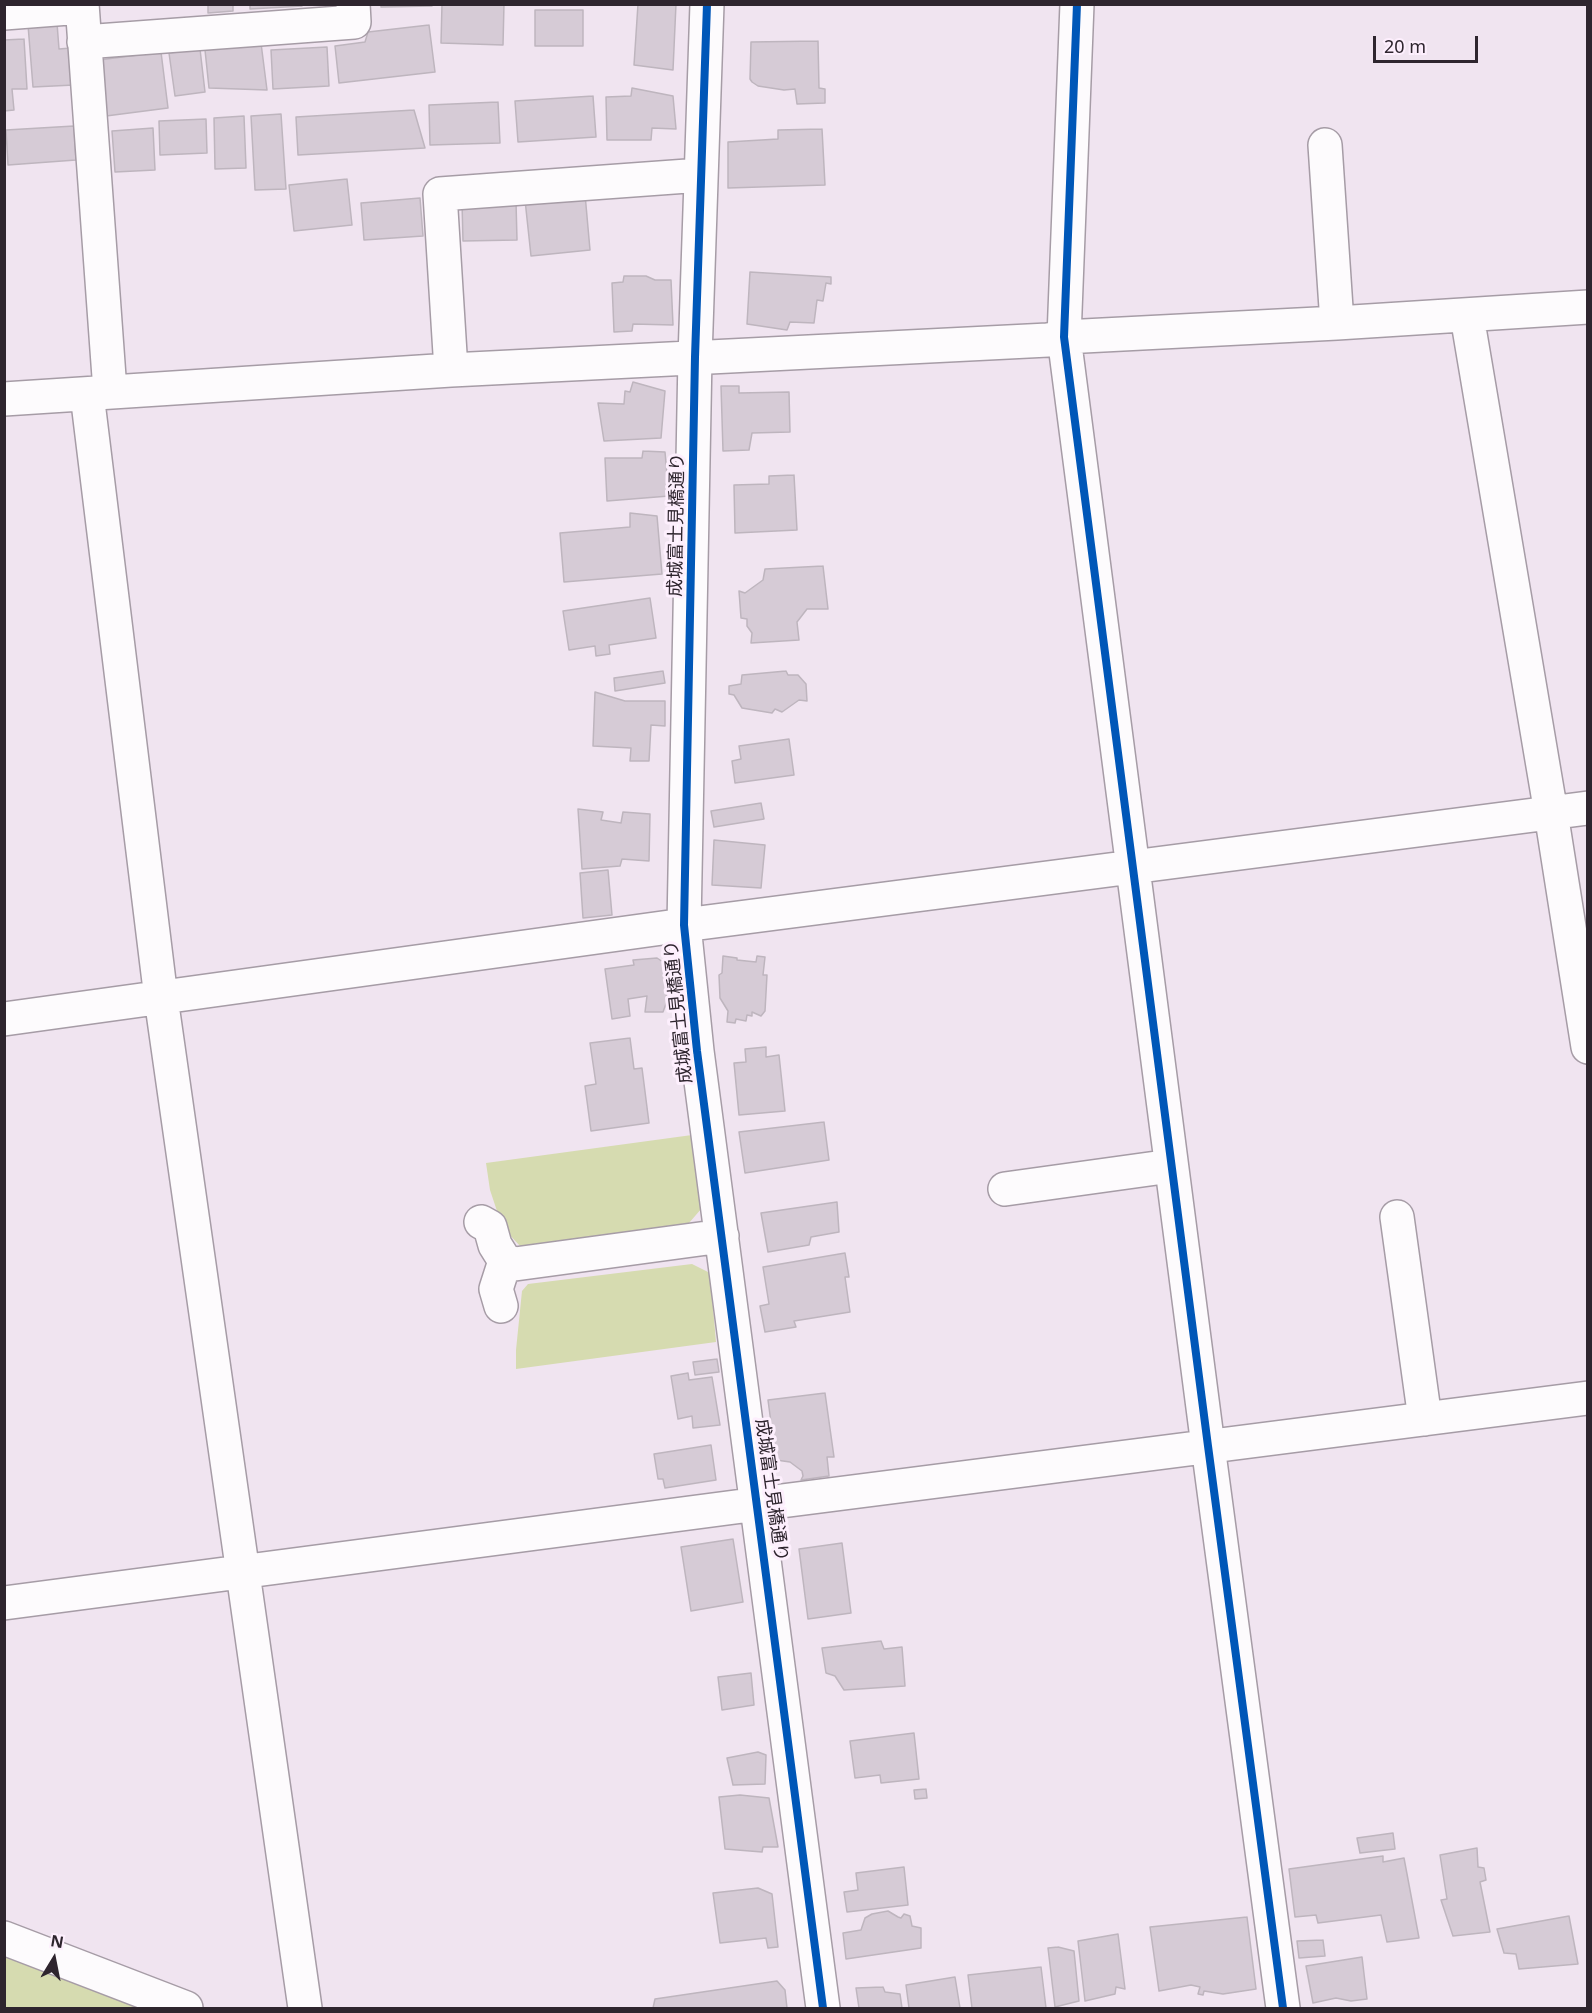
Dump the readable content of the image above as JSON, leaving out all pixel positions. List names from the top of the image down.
{
  "streets": {
    "street": ["成城富士見橋通り"]
  },
  "scale_bar": "20 m",
  "north": "top"
}
